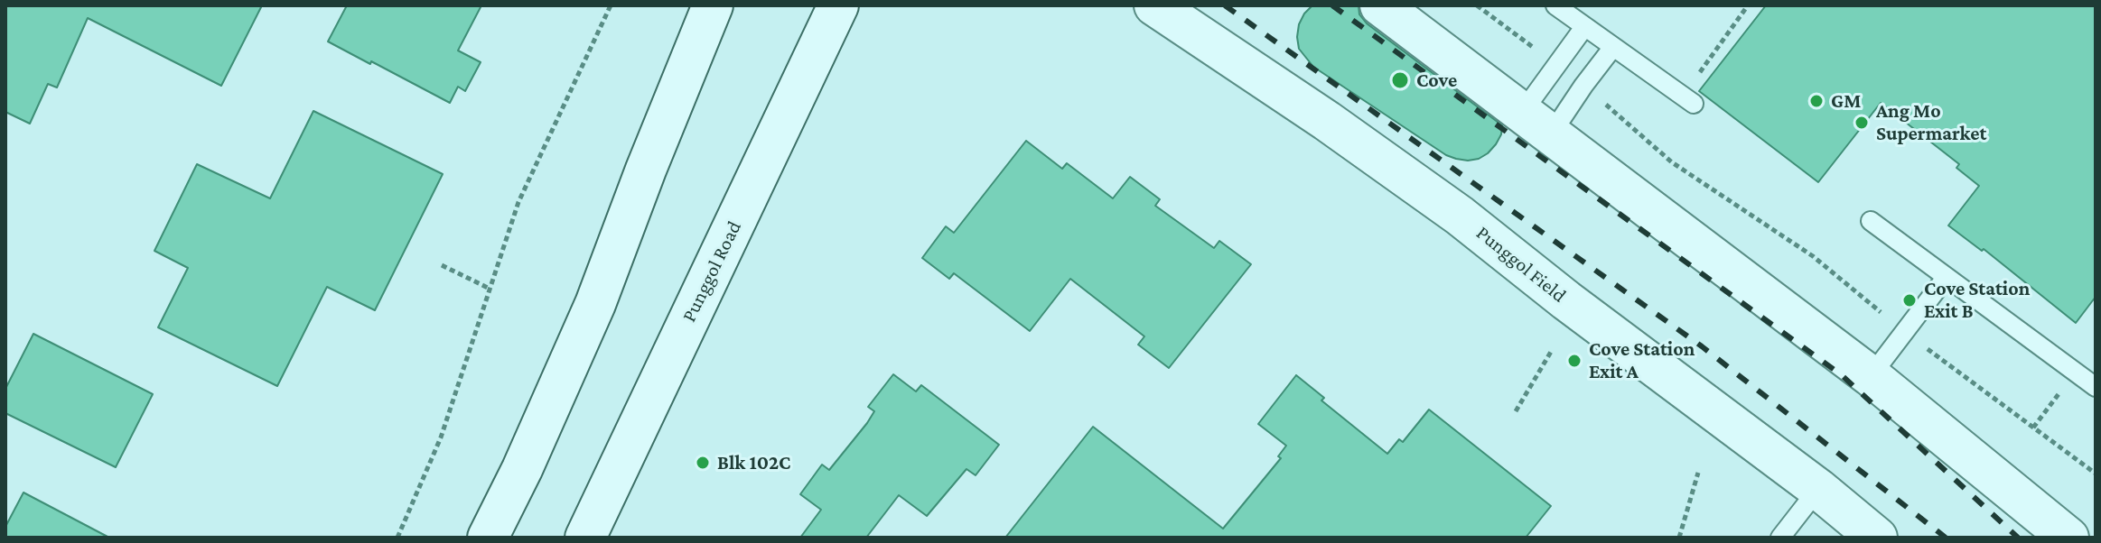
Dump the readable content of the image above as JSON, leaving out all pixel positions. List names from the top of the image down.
{
  "streets": {
    "street": ["Punggol Field", "Punggol Road"]
  },
  "places": [
    "Cove",
    "GM",
    "Ang Mo Supermarket",
    "Cove Station Exit B",
    "Cove Station Exit A",
    "Blk 102C"
  ]
}
